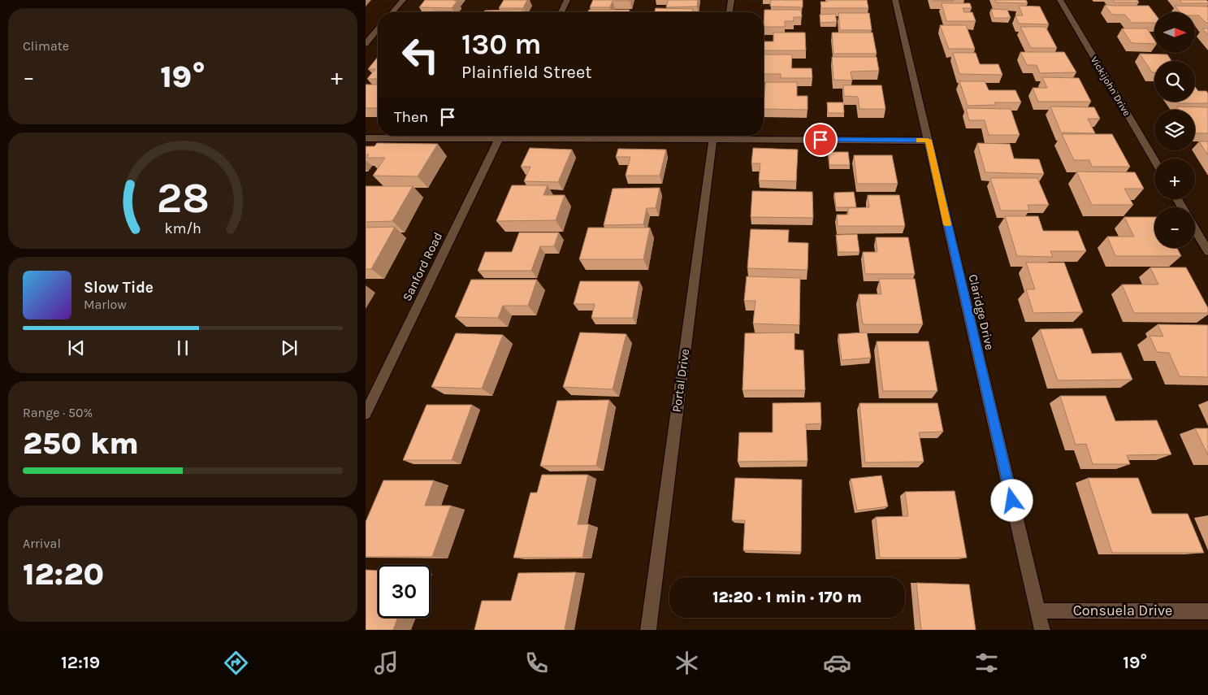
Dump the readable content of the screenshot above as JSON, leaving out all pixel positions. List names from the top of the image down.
{
  "streets": {
    "street": [
      "Vickijohn Drive",
      "Sanford Road",
      "Claridge Drive",
      "Portal Drive",
      "Consuela Drive"
    ]
  },
  "crossings": [
    ["Claridge Drive", "Consuela Drive"]
  ],
  "north": "right",
  "page": {
    "tile": [
      "Climate",
      ["Range · 50%", "250 km"],
      ["Arrival", "12:20"]
    ],
    "map_buttons": ["+", "−"],
    "turn": ["130 m", "Plainfield Street"],
    "heat": ["−", "19°", "+"],
    "then": "Then",
    "song": ["Slow Tide", "Marlow"],
    "limit": "30",
    "trip": "12:20 · 1 min · 170 m",
    "tabs": ["12:19", "19°"],
    "gauge": ["28", "km/h"]
  }
}
